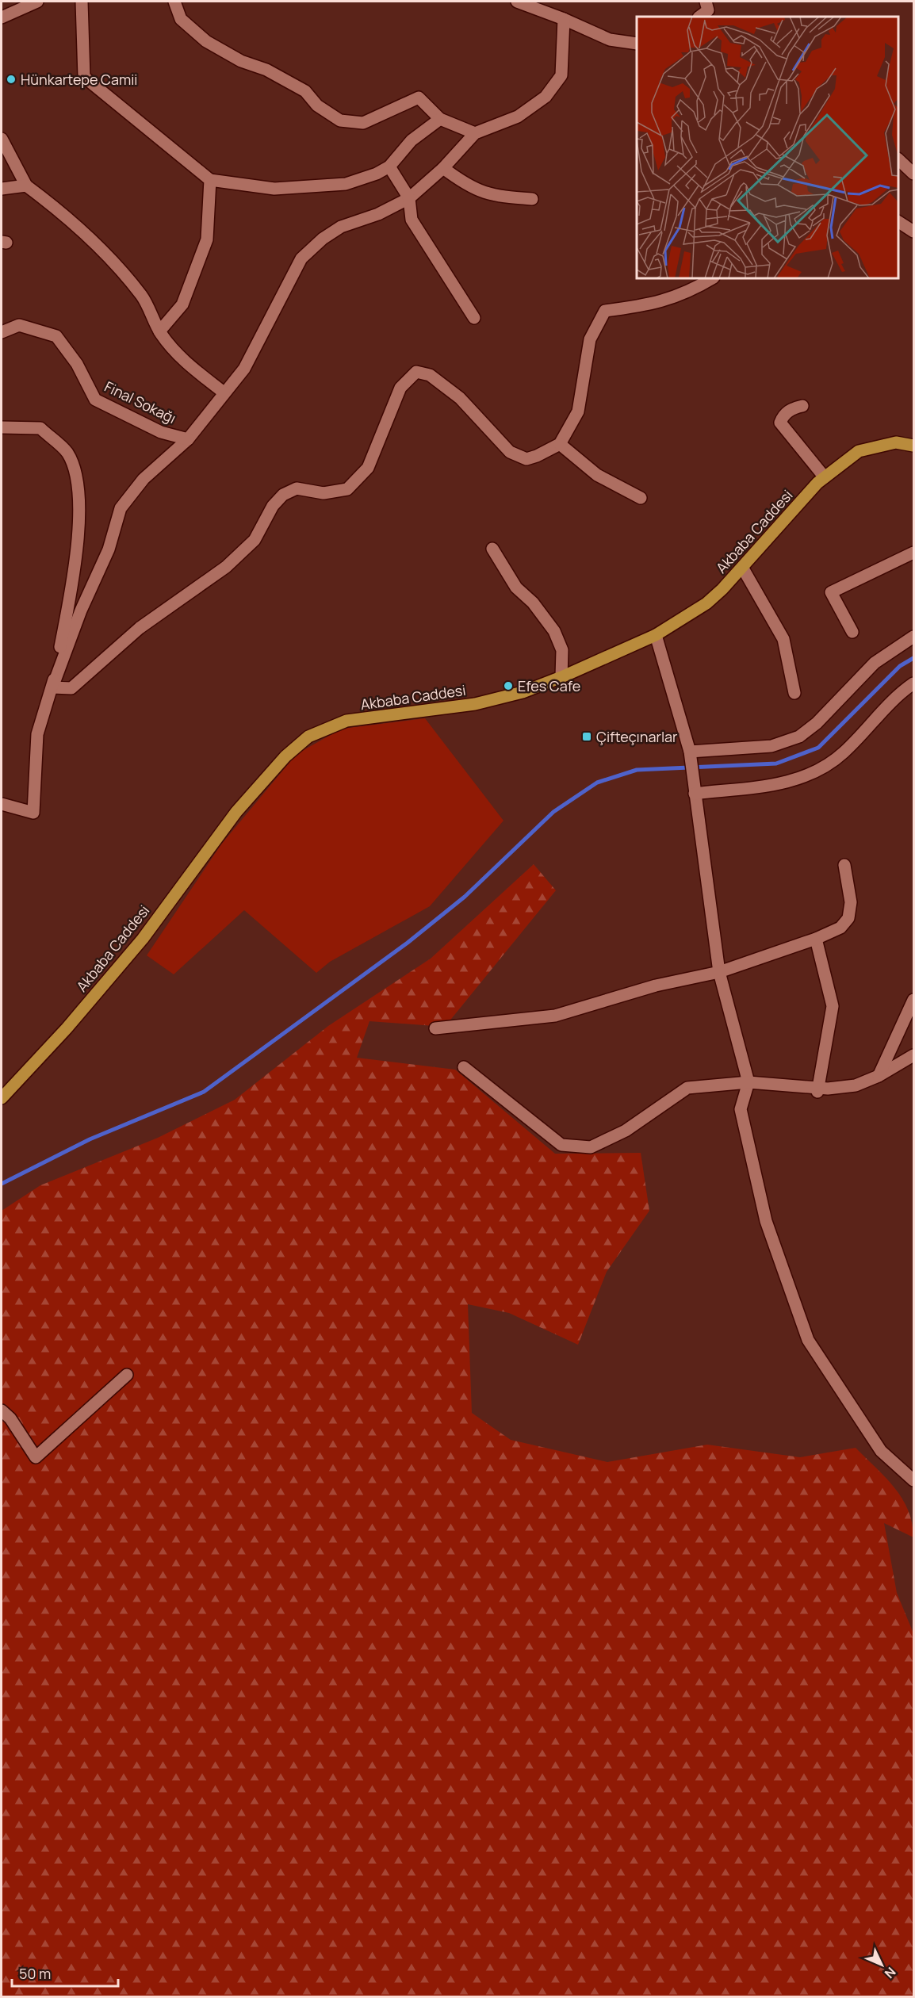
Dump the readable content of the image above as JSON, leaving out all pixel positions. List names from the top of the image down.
{
  "streets": {
    "main road": ["Akbaba Caddesi"],
    "street": ["Final Sokağı"]
  },
  "places": {
    "other": ["Hünkartepe Camii", "Efes Cafe"],
    "transit": ["Çifteçınarlar"]
  },
  "scale_bar": "50 m",
  "north": "bottom right"
}
